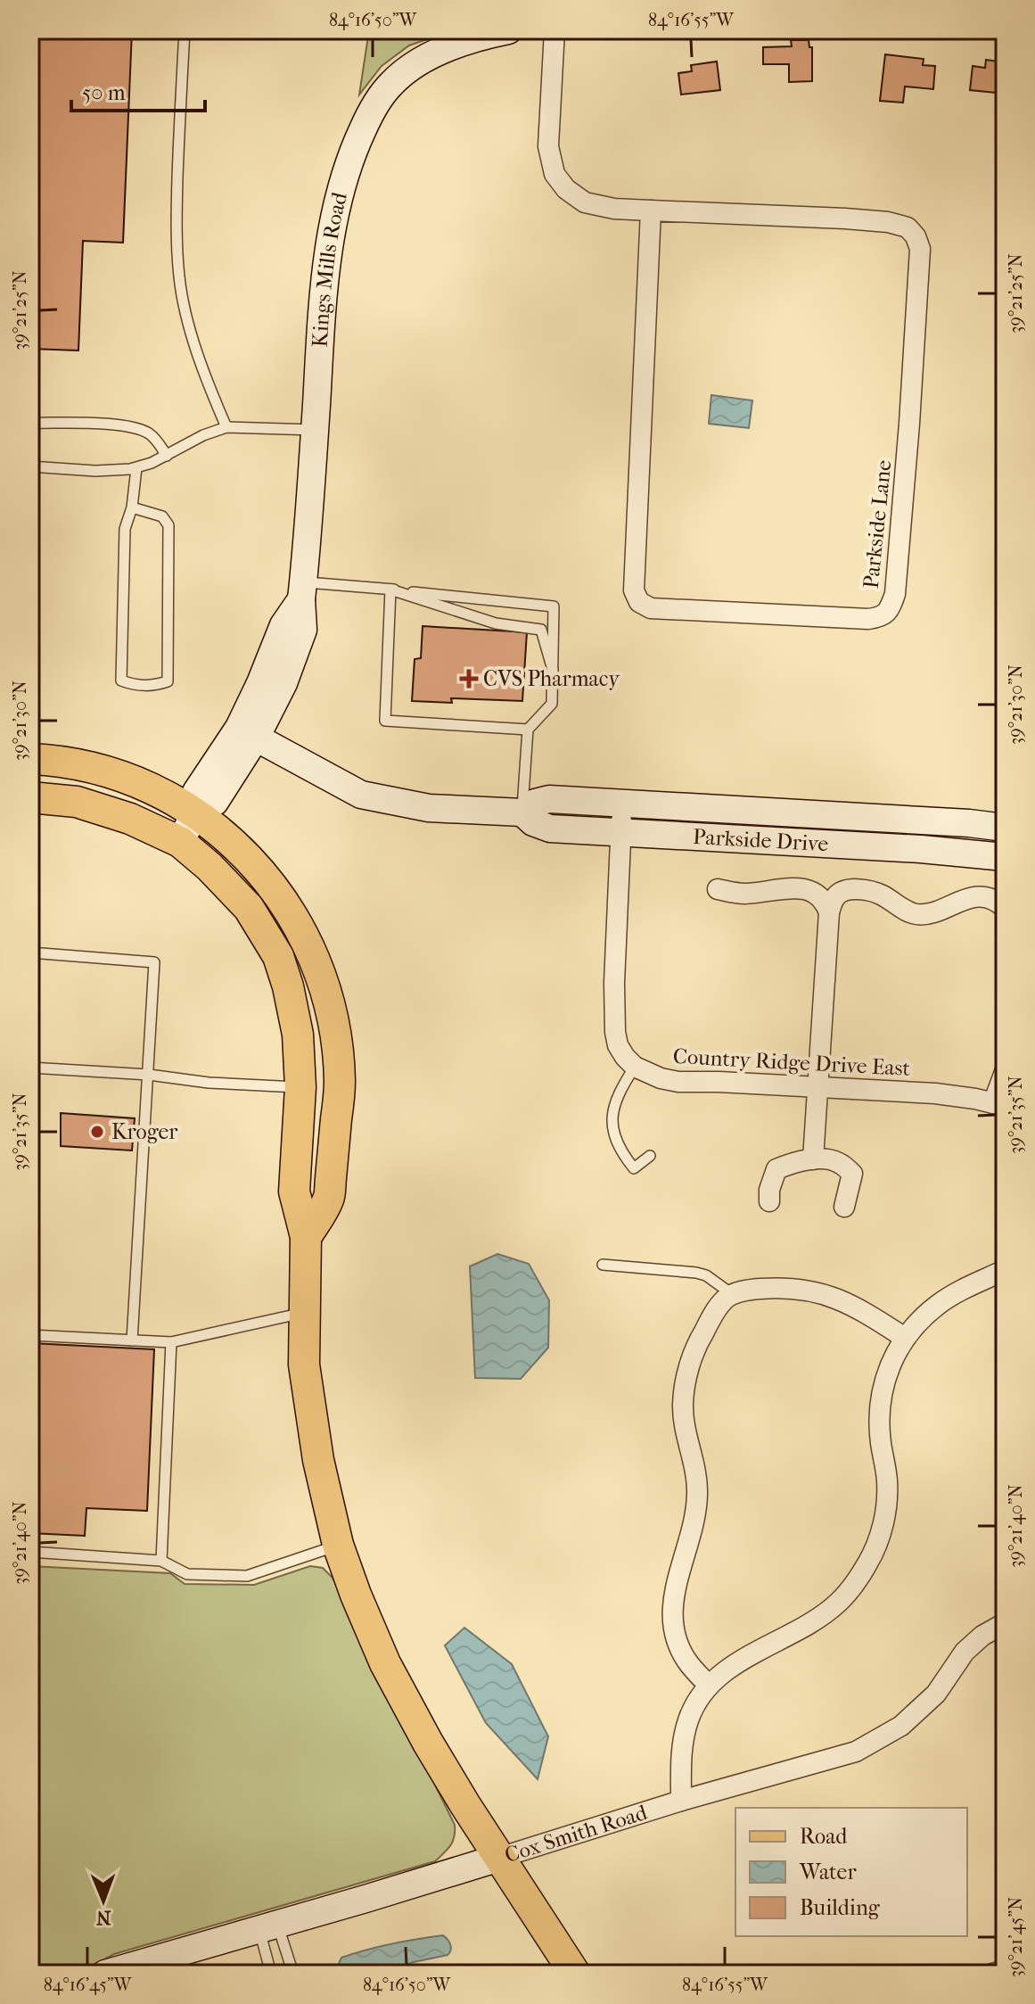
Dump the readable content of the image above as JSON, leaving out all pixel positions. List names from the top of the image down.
{
  "streets": {
    "street": [
      "Kings Mills Road",
      "Parkside Lane",
      "Parkside Drive",
      "Country Ridge Drive East",
      "Cox Smith Road"
    ]
  },
  "crossings": [
    ["Kings Mills Road", "Parkside Drive"]
  ],
  "places": {
    "health": ["CVS Pharmacy"],
    "other": ["Kroger"]
  },
  "legend": ["Road", "Water", "Building"],
  "scale_bar": "50 m",
  "north": "bottom",
  "coordinates": [
    "84°16'50\"W",
    "84°16'55\"W",
    "39°21'25\"N",
    "39°21'30\"N",
    "39°21'35\"N",
    "39°21'40\"N",
    "39°21'45\"N",
    "84°16'45\"W"
  ]
}
